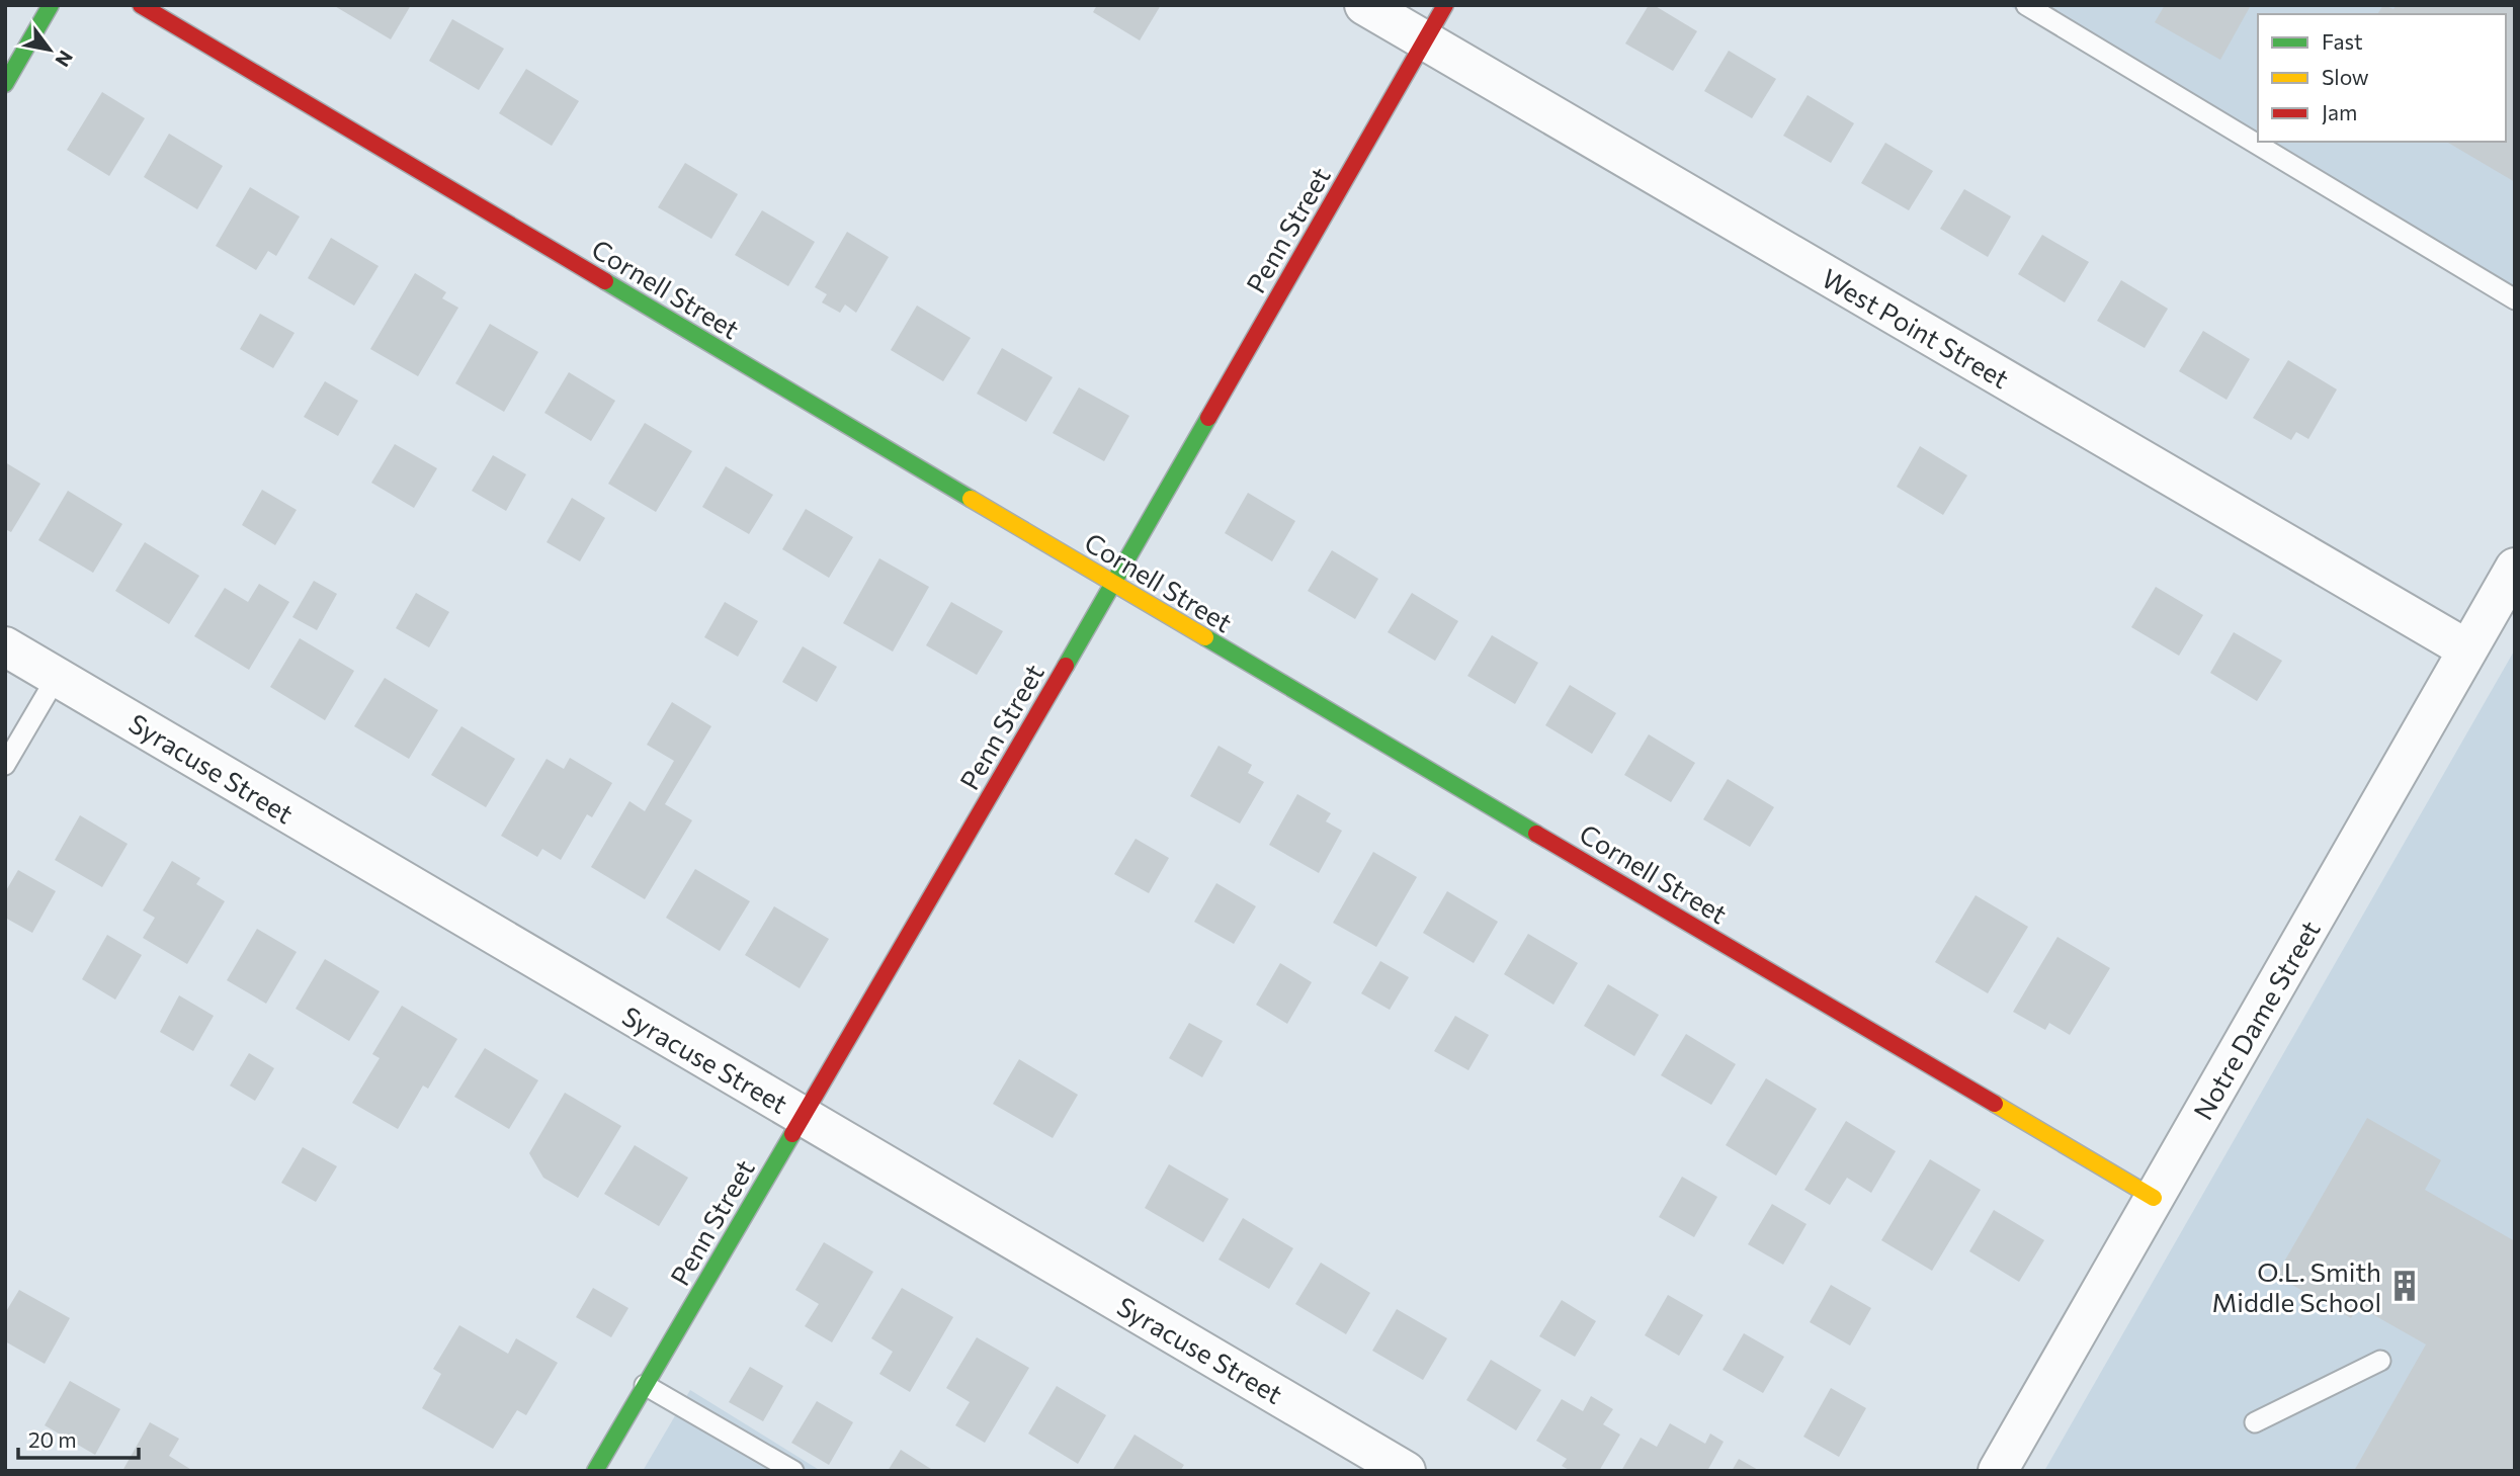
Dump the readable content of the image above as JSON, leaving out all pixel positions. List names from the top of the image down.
{
  "streets": {
    "street": [
      "Penn Street",
      "Cornell Street",
      "West Point Street",
      "Syracuse Street",
      "Notre Dame Street"
    ]
  },
  "crossings": [
    ["Penn Street", "Cornell Street"],
    ["Penn Street", "West Point Street"],
    ["Penn Street", "Syracuse Street"],
    ["Cornell Street", "Notre Dame Street"],
    ["West Point Street", "Notre Dame Street"]
  ],
  "places": {
    "building": ["O.L. Smith Middle School"]
  },
  "legend": ["Fast", "Slow", "Jam"],
  "scale_bar": "20 m",
  "north": "bottom right"
}
